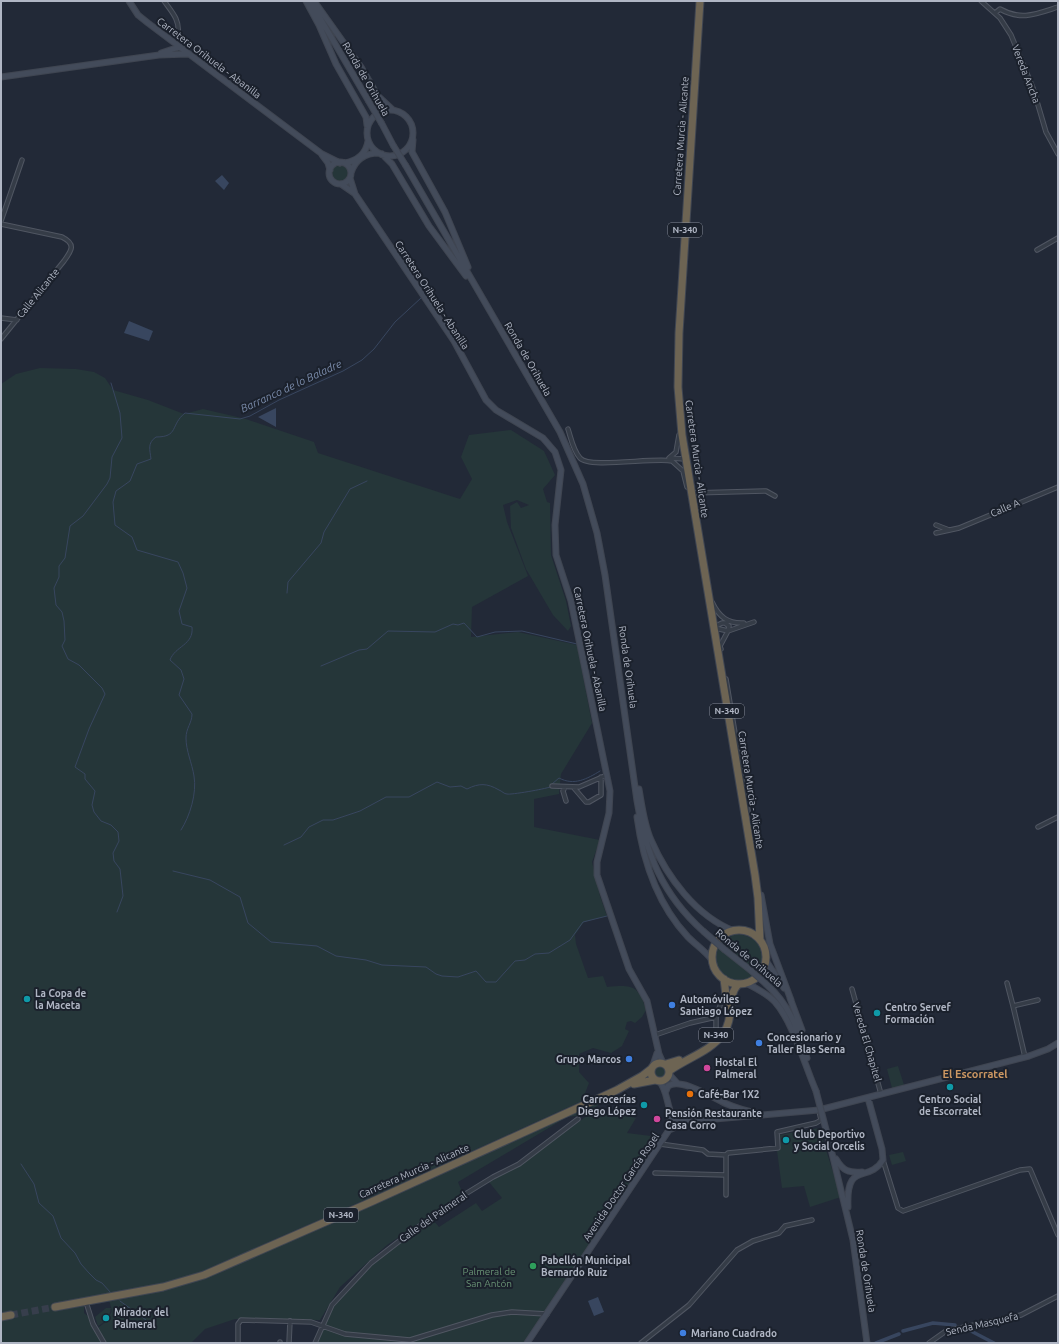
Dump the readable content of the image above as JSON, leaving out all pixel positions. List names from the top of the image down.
{
  "streets": {
    "highway": ["Carretera Murcia - Alicante", "N-340"],
    "main road": ["Carretera Orihuela - Abanilla", "Ronda de Orihuela", "Avenida Doctor García Rogel"],
    "street": [
      "Vereda Ancha",
      "Calle Alicante",
      "Calle A",
      "Vereda El Chapitel",
      "Calle del Palmeral",
      "Senda Masquefa"
    ]
  },
  "crossings": [
    ["Carretera Orihuela - Abanilla", "Carretera Murcia - Alicante"],
    ["Carretera Orihuela - Abanilla", "N-340"],
    ["Carretera Murcia - Alicante", "N-340"],
    ["Carretera Murcia - Alicante", "Avenida Doctor García Rogel"],
    ["N-340", "Avenida Doctor García Rogel"]
  ],
  "districts": ["El Escorratel"],
  "water": ["Barranco de lo Baladre"],
  "parks": ["Palmeral de San Antón"],
  "places": [
    "La Copa de la Maceta",
    "Automóviles Santiago López",
    "Centro Servef Formación",
    "Concesionario y Taller Blas Serna",
    "Grupo Marcos",
    "Hostal El Palmeral",
    "Centro Social de Escorratel",
    "Café-Bar 1X2",
    "Carrocerías Diego López",
    "Pensión Restaurante Casa Corro",
    "Club Deportivo y Social Orcelis",
    "Pabellón Municipal Bernardo Ruiz",
    "Mirador del Palmeral",
    "Mariano Cuadrado"
  ]
}
